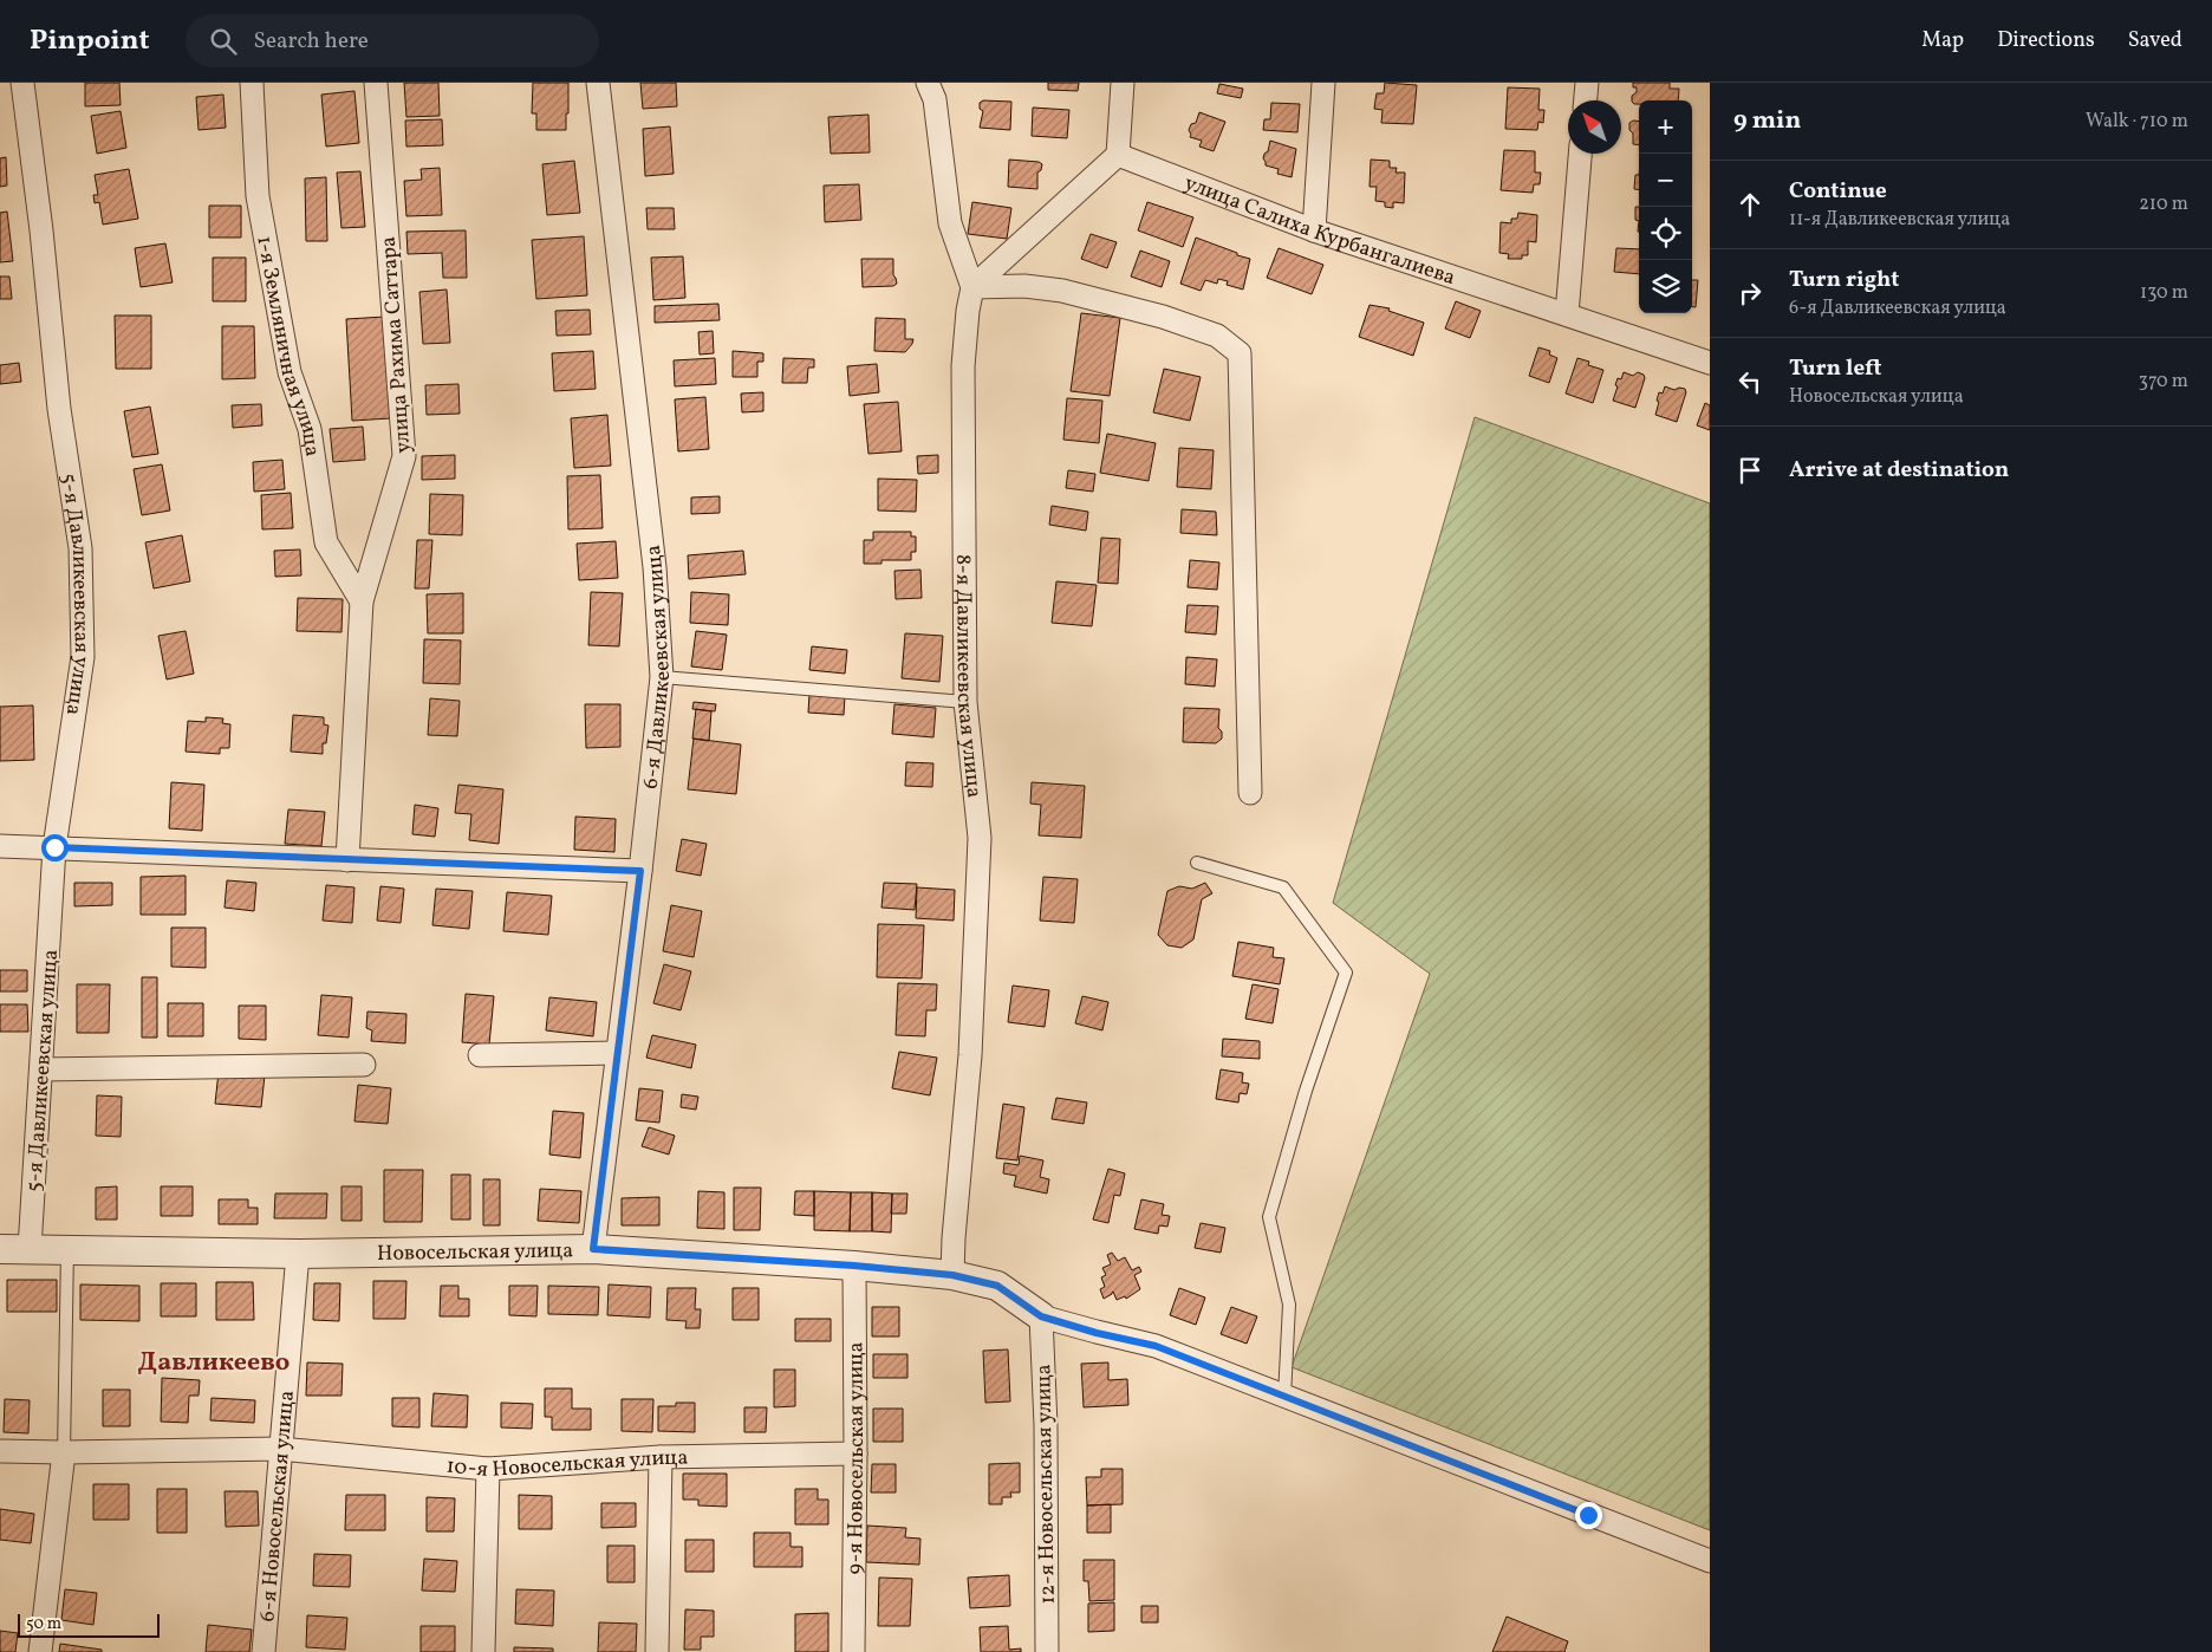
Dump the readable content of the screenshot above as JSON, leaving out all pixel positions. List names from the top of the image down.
{
  "streets": {
    "street": [
      "улица Салиха Курбангалиева",
      "улица Рахима Саттара",
      "1-я Земляничная улица",
      "5-я Давликеевская улица",
      "6-я Давликеевская улица",
      "8-я Давликеевская улица",
      "Новосельская улица",
      "10-я Новосельская улица",
      "9-я Новосельская улица",
      "12-я Новосельская улица",
      "6-я Новосельская улица"
    ]
  },
  "crossings": [
    ["улица Рахима Саттара", "1-я Земляничная улица"],
    ["5-я Давликеевская улица", "Новосельская улица"],
    ["6-я Давликеевская улица", "Новосельская улица"],
    ["8-я Давликеевская улица", "Новосельская улица"],
    ["Новосельская улица", "9-я Новосельская улица"],
    ["Новосельская улица", "12-я Новосельская улица"],
    ["Новосельская улица", "6-я Новосельская улица"],
    ["10-я Новосельская улица", "9-я Новосельская улица"],
    ["10-я Новосельская улица", "6-я Новосельская улица"]
  ],
  "districts": ["Давликеево"],
  "scale_bar": "50 m",
  "north": "top left",
  "page": {
    "header": "Pinpoint",
    "search": "Search here",
    "nav": ["Map", "Directions", "Saved"],
    "heading": ["9 min", "Walk · 710 m"],
    "map_buttons": ["+", "−"],
    "list": [
      ["Continue", "11-я Давликеевская улица", "210 m"],
      ["Turn right", "6-я Давликеевская улица", "130 m"],
      ["Turn left", "Новосельская улица", "370 m"],
      "Arrive at destination"
    ],
    "scale": "50 m"
  }
}
